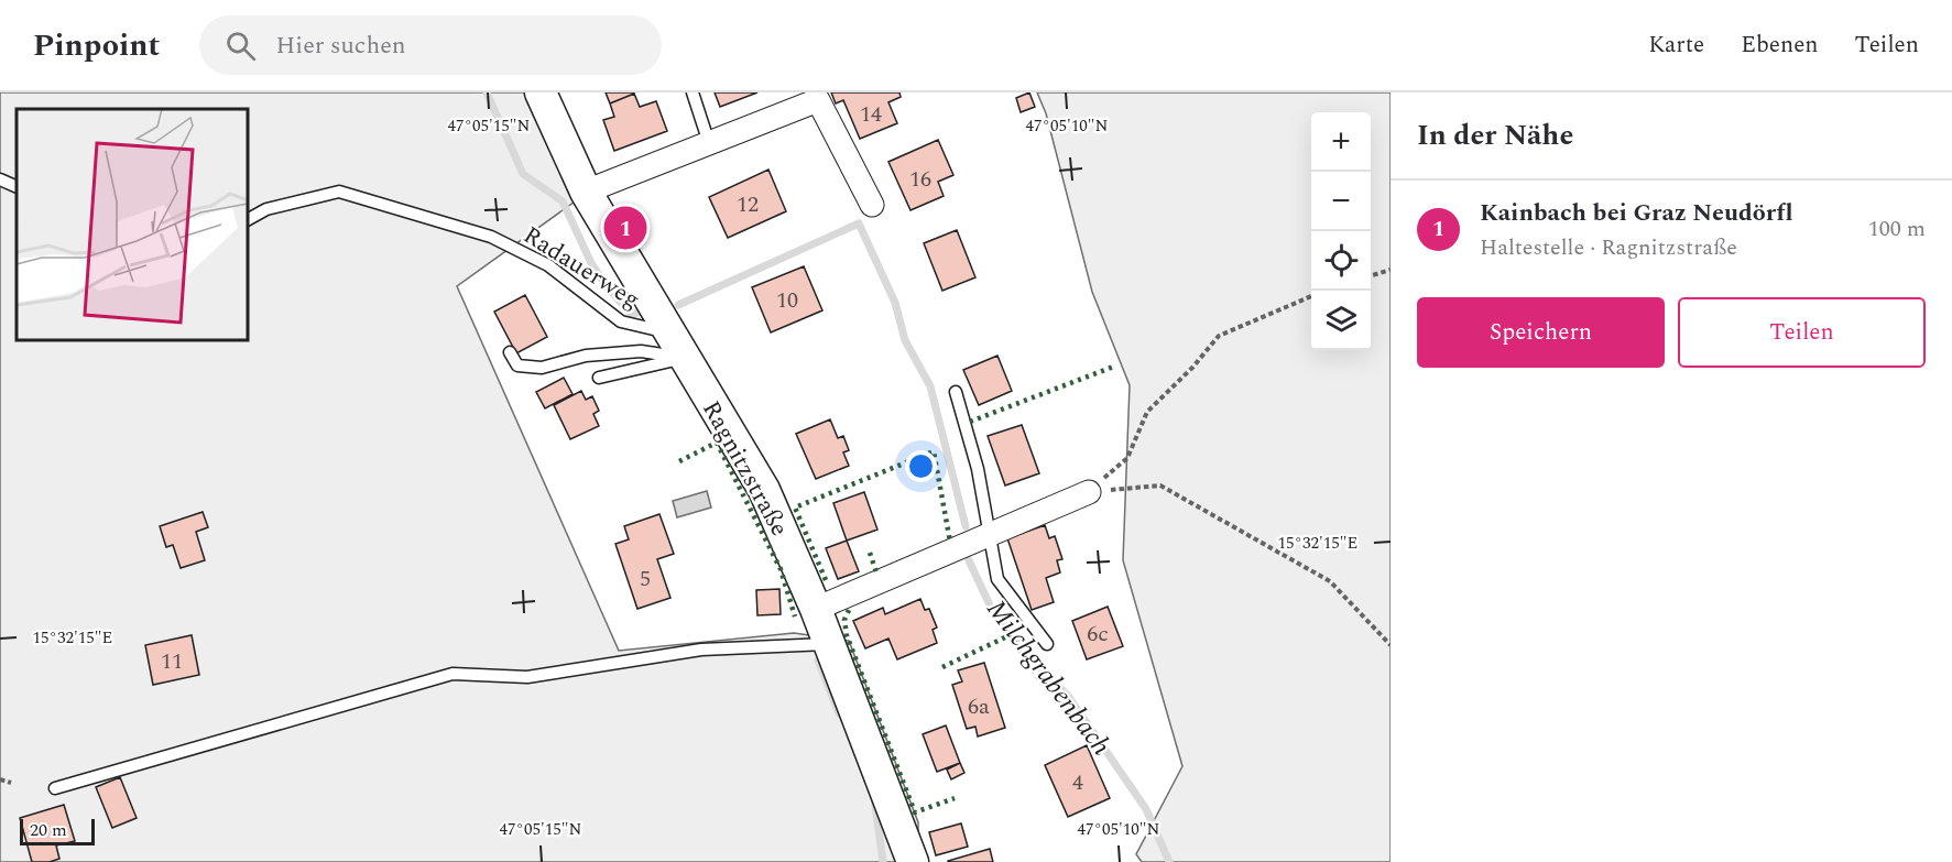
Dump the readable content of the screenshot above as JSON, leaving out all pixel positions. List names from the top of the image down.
{
  "streets": {
    "main road": ["Ragnitzstraße"],
    "lane": ["Radauerweg"]
  },
  "crossings": [
    ["Radauerweg", "Ragnitzstraße"]
  ],
  "water": ["Milchgrabenbach"],
  "house_numbers": [
    "14",
    "16",
    "12",
    "10",
    "5",
    "6c",
    "11",
    "6a",
    "4"
  ],
  "scale_bar": "20 m",
  "page": {
    "header": "Pinpoint",
    "search": "Hier suchen",
    "nav": ["Karte", "Ebenen", "Teilen"],
    "heading": "In der Nähe",
    "map_buttons": ["+", "−"],
    "list": [
      {
        "mark": "1",
        "name": "Kainbach bei Graz Neudörfl",
        "note": "Haltestelle · Ragnitzstraße",
        "value": "100 m"
      }
    ],
    "pins": "1",
    "buttons": ["Speichern", "Teilen"],
    "scale": "20 m"
  },
  "coordinates": ["47°05'15\"N", "47°05'10\"N", "15°32'15\"E"]
}
